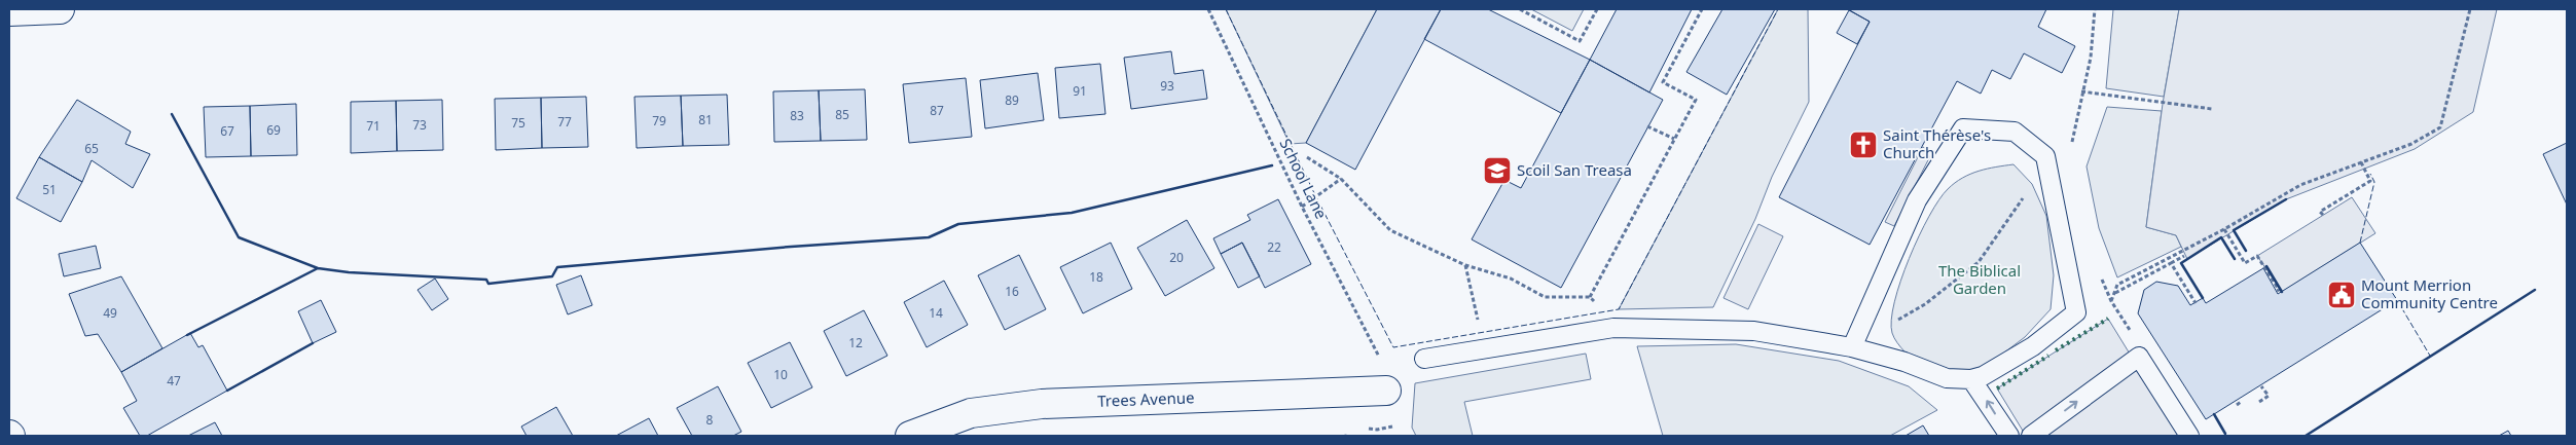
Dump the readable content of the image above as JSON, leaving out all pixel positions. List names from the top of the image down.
{
  "streets": {
    "street": ["Trees Avenue"],
    "path": ["School Lane"]
  },
  "parks": ["The Biblical Garden"],
  "places": {
    "church": ["Saint Thérèse's Church"],
    "school or university": ["Scoil San Treasa"],
    "public building": ["Mount Merrion Community Centre"]
  },
  "house_numbers": [
    "93",
    "91",
    "89",
    "87",
    "85",
    "83",
    "81",
    "79",
    "77",
    "75",
    "73",
    "71",
    "69",
    "67",
    "65",
    "51",
    "22",
    "20",
    "18",
    "16",
    "49",
    "14",
    "12",
    "10",
    "47",
    "8"
  ]
}
